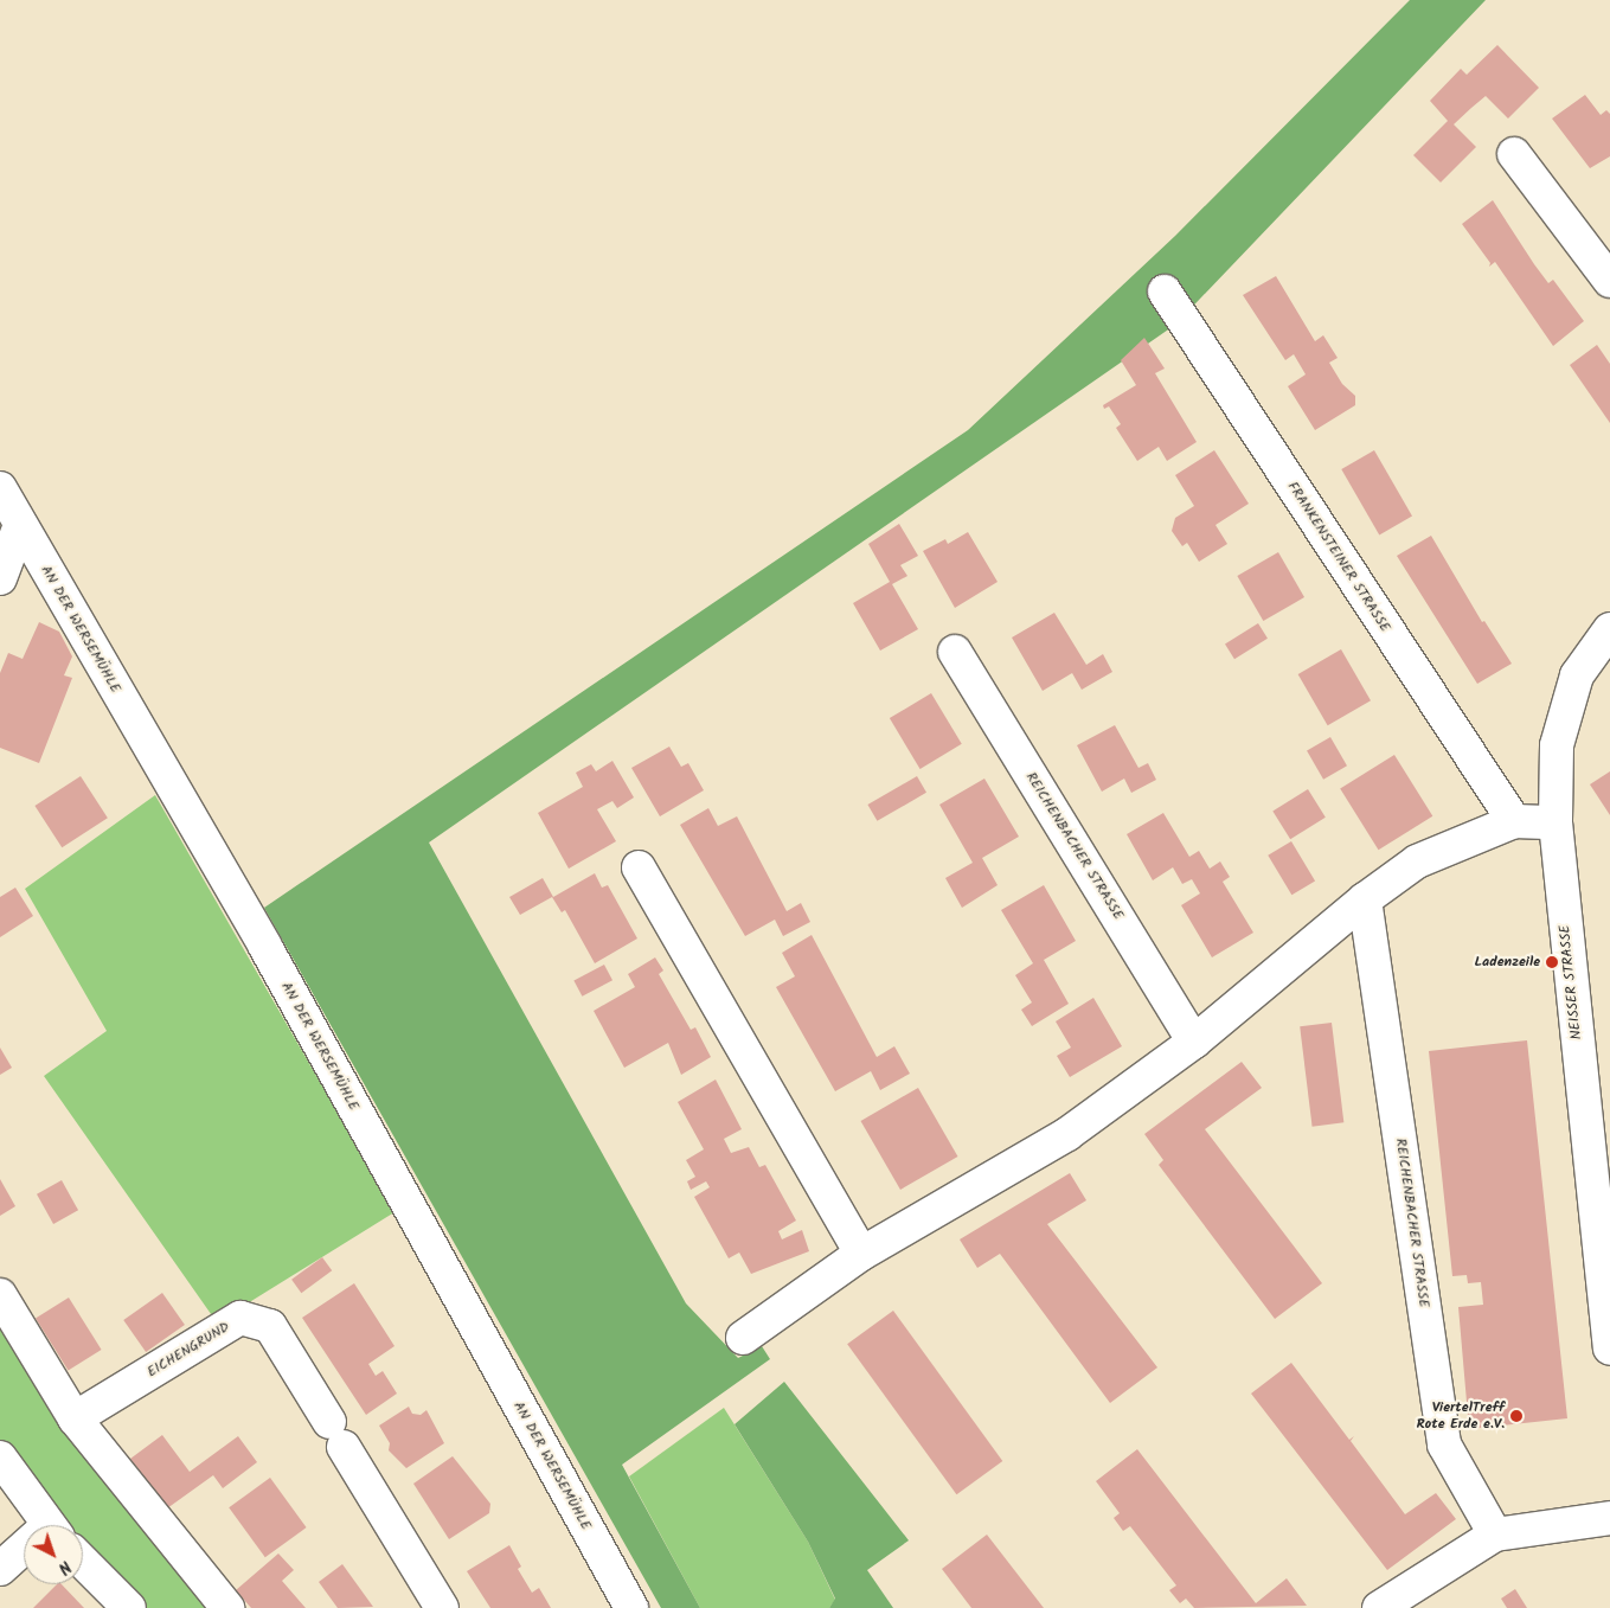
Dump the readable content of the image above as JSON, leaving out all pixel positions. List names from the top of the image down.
{
  "streets": {
    "street": [
      "FRANKENSTEINER STRASSE",
      "AN DER WERSEMÜHLE",
      "REICHENBACHER STRASSE",
      "NEISSER STRASSE",
      "EICHENGRUND"
    ]
  },
  "places": ["Ladenzeile", "ViertelTreff Rote Erde e.V."],
  "north": "bottom right"
}
